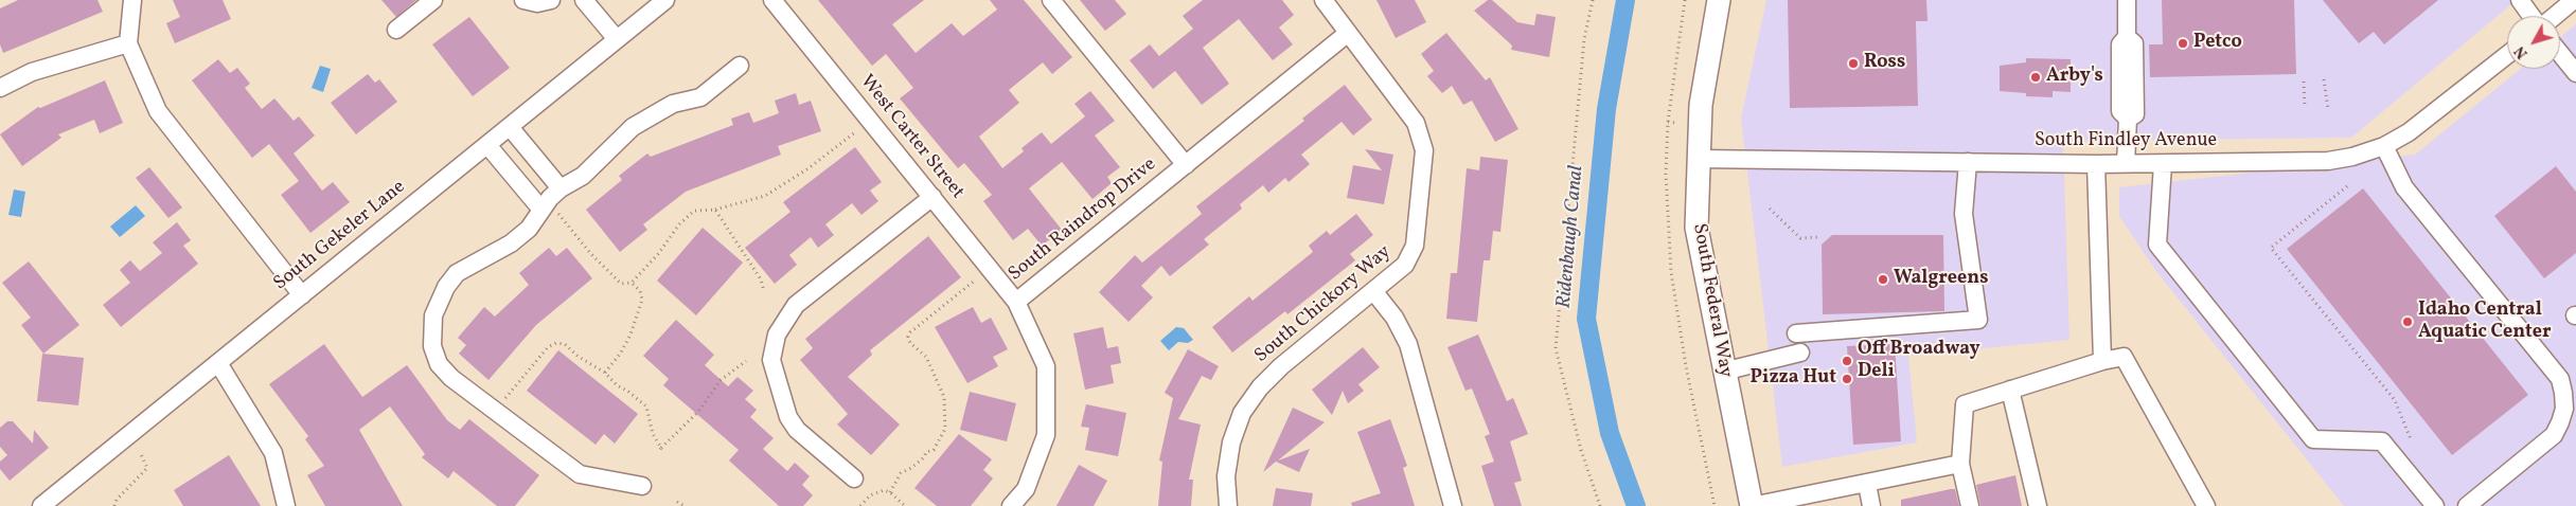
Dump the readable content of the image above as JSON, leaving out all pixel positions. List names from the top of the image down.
{
  "streets": {
    "main road": ["South Federal Way"],
    "street": [
      "West Carter Street",
      "South Findley Avenue",
      "South Raindrop Drive",
      "South Gekeler Lane",
      "South Chickory Way"
    ]
  },
  "crossings": [
    ["West Carter Street", "South Raindrop Drive"],
    ["South Findley Avenue", "South Federal Way"],
    ["South Raindrop Drive", "South Chickory Way"]
  ],
  "water": ["Ridenbaugh Canal"],
  "places": [
    "Petco",
    "Ross",
    "Arby's",
    "Walgreens",
    "Idaho Central Aquatic Center",
    "Off Broadway Deli",
    "Pizza Hut"
  ],
  "north": "bottom left"
}
